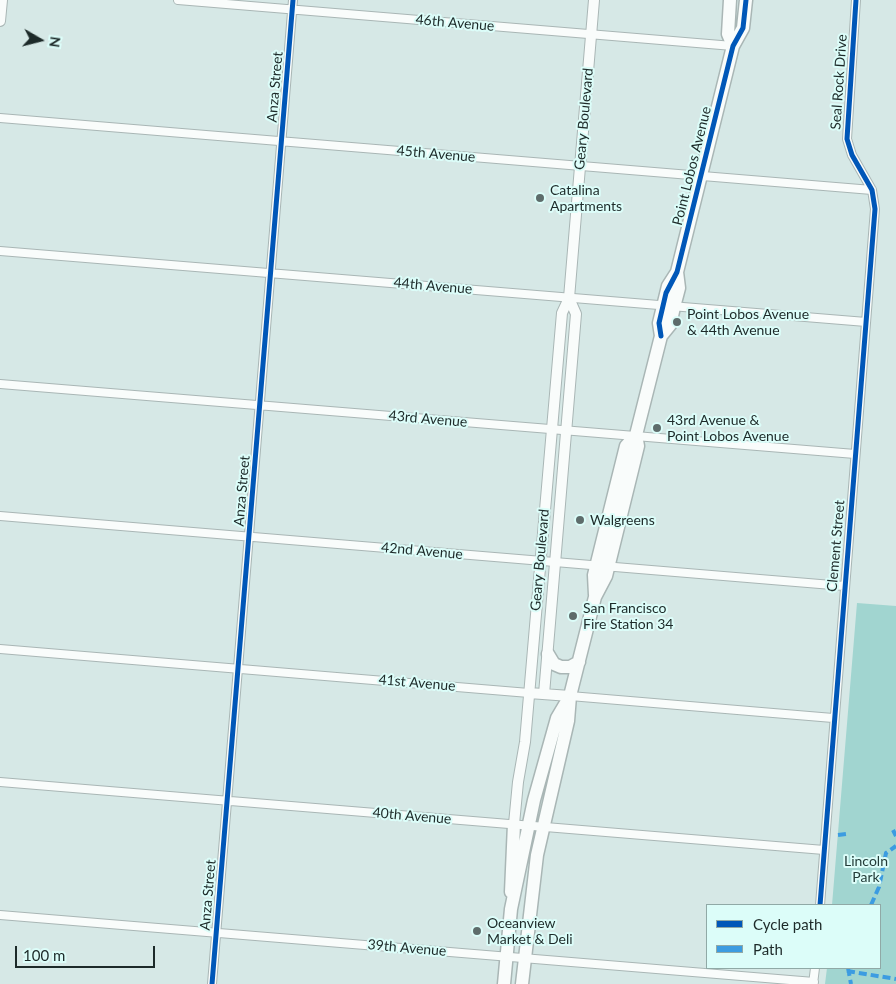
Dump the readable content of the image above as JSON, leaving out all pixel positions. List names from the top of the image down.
{
  "streets": {
    "main road": ["Point Lobos Avenue"],
    "street": [
      "46th Avenue",
      "Seal Rock Drive",
      "Anza Street",
      "Geary Boulevard",
      "45th Avenue",
      "44th Avenue",
      "43rd Avenue",
      "Clement Street",
      "42nd Avenue",
      "41st Avenue",
      "40th Avenue",
      "39th Avenue"
    ]
  },
  "crossings": [
    ["46th Avenue", "Anza Street"],
    ["46th Avenue", "Geary Boulevard"],
    ["46th Avenue", "Point Lobos Avenue"],
    ["Seal Rock Drive", "45th Avenue"],
    ["Seal Rock Drive", "Clement Street"],
    ["Anza Street", "45th Avenue"],
    ["Anza Street", "44th Avenue"],
    ["Anza Street", "43rd Avenue"],
    ["Anza Street", "42nd Avenue"],
    ["Anza Street", "41st Avenue"],
    ["Anza Street", "40th Avenue"],
    ["Anza Street", "39th Avenue"],
    ["Geary Boulevard", "45th Avenue"],
    ["Geary Boulevard", "44th Avenue"],
    ["Geary Boulevard", "43rd Avenue"],
    ["Geary Boulevard", "42nd Avenue"],
    ["Geary Boulevard", "41st Avenue"],
    ["Geary Boulevard", "40th Avenue"],
    ["45th Avenue", "Point Lobos Avenue"],
    ["45th Avenue", "Clement Street"],
    ["Point Lobos Avenue", "44th Avenue"],
    ["Point Lobos Avenue", "43rd Avenue"],
    ["Point Lobos Avenue", "42nd Avenue"],
    ["44th Avenue", "Clement Street"],
    ["43rd Avenue", "Clement Street"],
    ["Clement Street", "42nd Avenue"],
    ["Clement Street", "41st Avenue"],
    ["Clement Street", "40th Avenue"]
  ],
  "parks": ["Lincoln Park"],
  "places": [
    "Catalina Apartments",
    "Point Lobos Avenue & 44th Avenue",
    "43rd Avenue & Point Lobos Avenue",
    "Walgreens",
    "San Francisco Fire Station 34",
    "Oceanview Market & Deli"
  ],
  "legend": ["Cycle path", "Path"],
  "scale_bar": "100 m",
  "north": "right"
}
